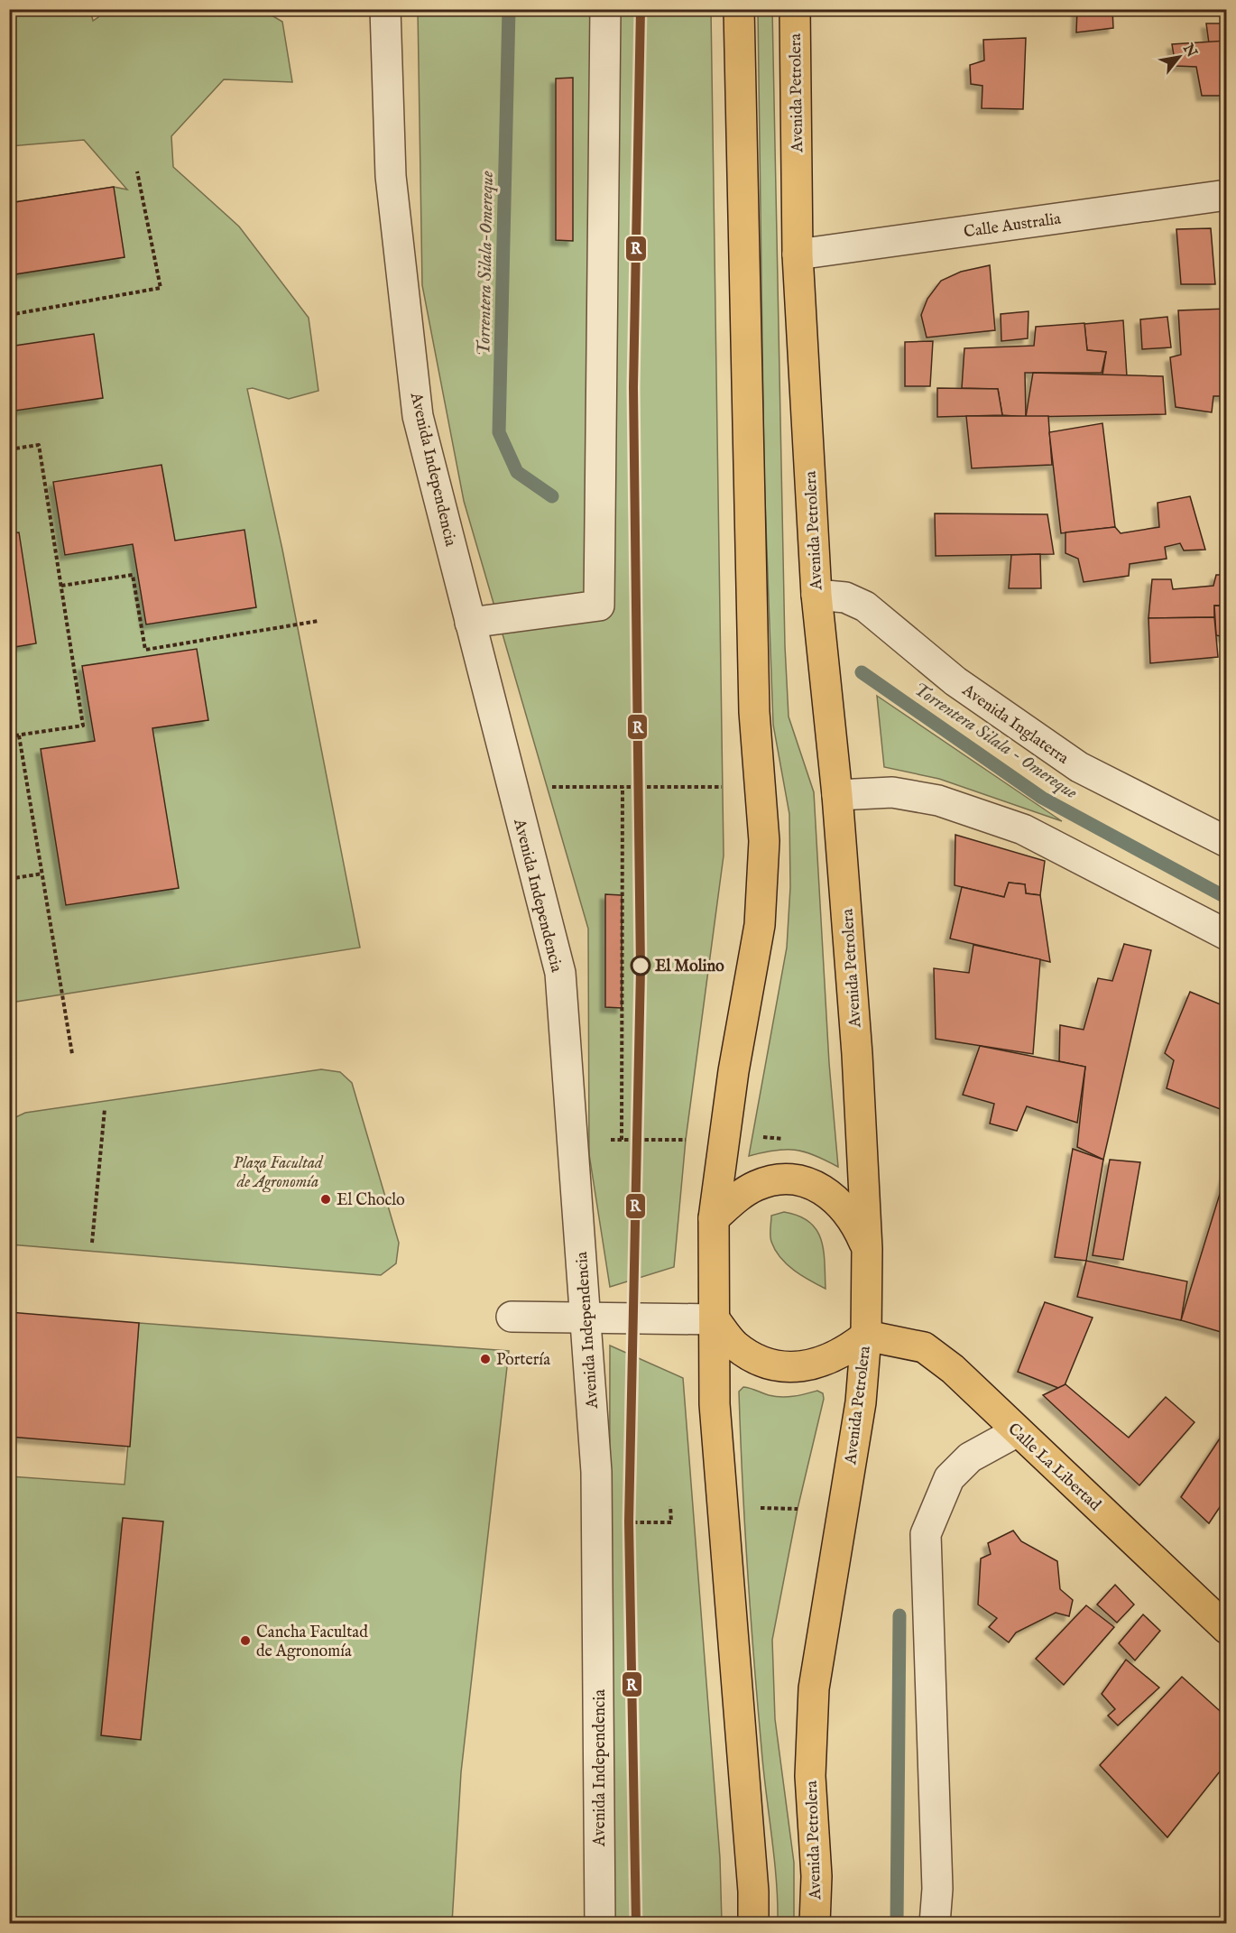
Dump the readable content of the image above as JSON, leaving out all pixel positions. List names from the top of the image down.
{
  "streets": {
    "main road": ["Avenida Petrolera", "Calle La Libertad"],
    "street": ["Calle Australia", "Avenida Independencia", "Avenida Inglaterra"]
  },
  "crossings": [
    ["Avenida Petrolera", "Calle Australia"],
    ["Avenida Petrolera", "Avenida Inglaterra"],
    ["Avenida Petrolera", "Calle La Libertad"]
  ],
  "water": ["Torrentera Silala-Omereque", "Torrentera Silala - Omereque"],
  "parks": ["Plaza Facultad de Agronomía"],
  "places": [
    "El Molino",
    "El Choclo",
    "Portería",
    "Cancha Facultad de Agronomía"
  ],
  "lines": ["transit line R"],
  "north": "top right"
}
